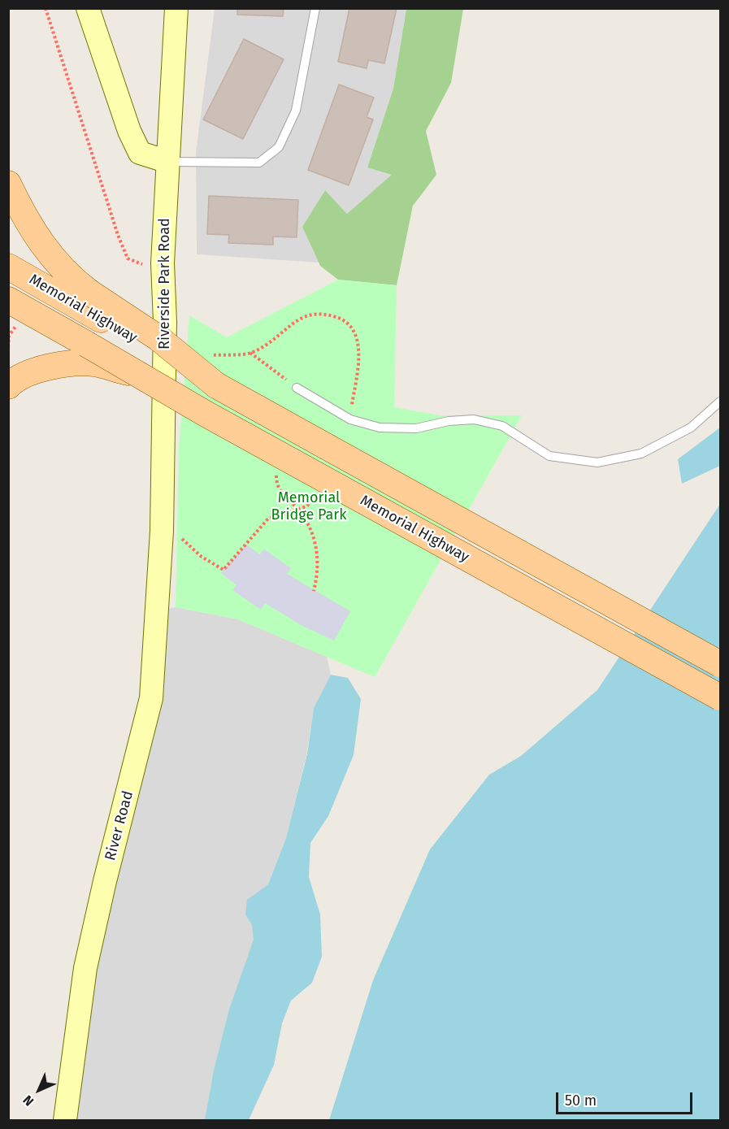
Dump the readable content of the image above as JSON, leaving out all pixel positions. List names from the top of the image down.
{
  "streets": {
    "main road": ["Riverside Park Road", "Memorial Highway", "River Road"]
  },
  "crossings": [
    ["Riverside Park Road", "River Road"]
  ],
  "parks": ["Memorial Bridge Park"],
  "scale_bar": "50 m",
  "north": "bottom left"
}
